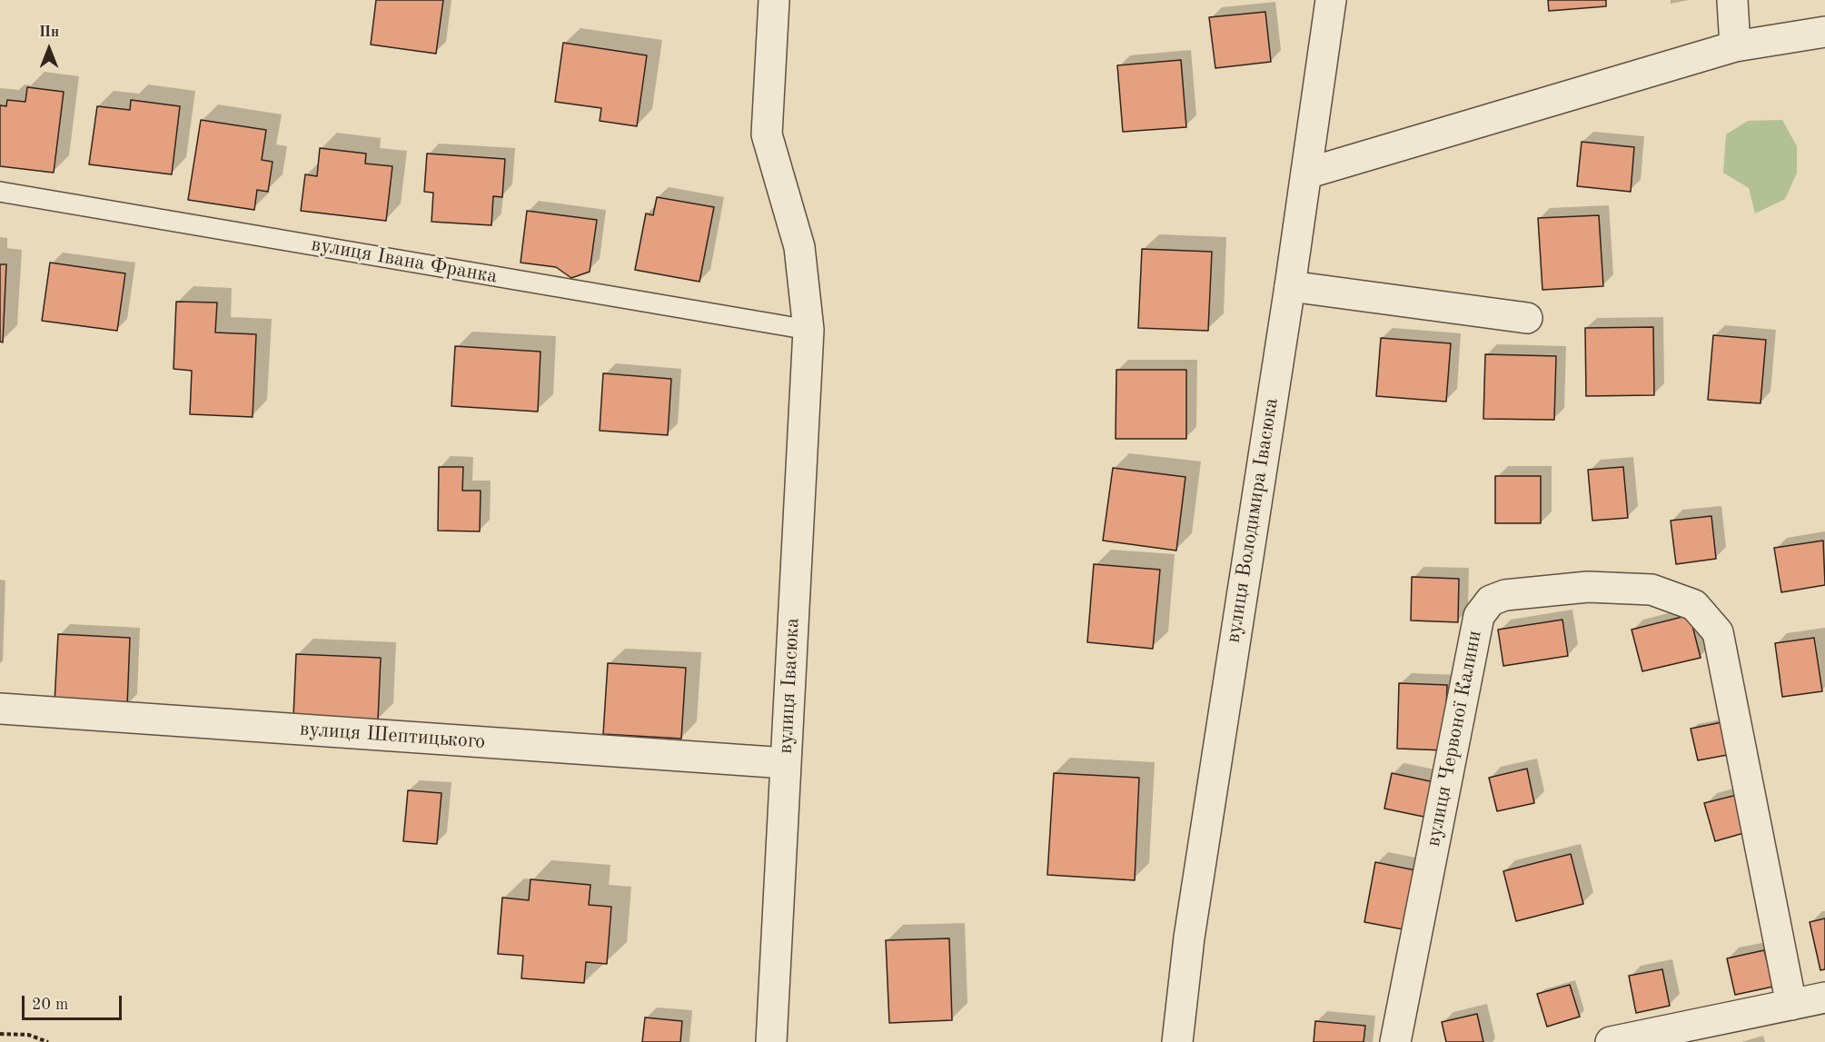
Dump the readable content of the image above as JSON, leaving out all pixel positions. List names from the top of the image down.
{
  "streets": {
    "street": [
      "вулиця Володимира Івасюка",
      "вулиця Івасюка",
      "вулиця Шептицького",
      "вулиця Червоної Калини"
    ],
    "lane": ["вулиця Івана Франка"]
  },
  "crossings": [
    ["вулиця Івана Франка", "вулиця Івасюка"],
    ["вулиця Івасюка", "вулиця Шептицького"]
  ],
  "scale_bar": "20 m",
  "north": "top"
}
